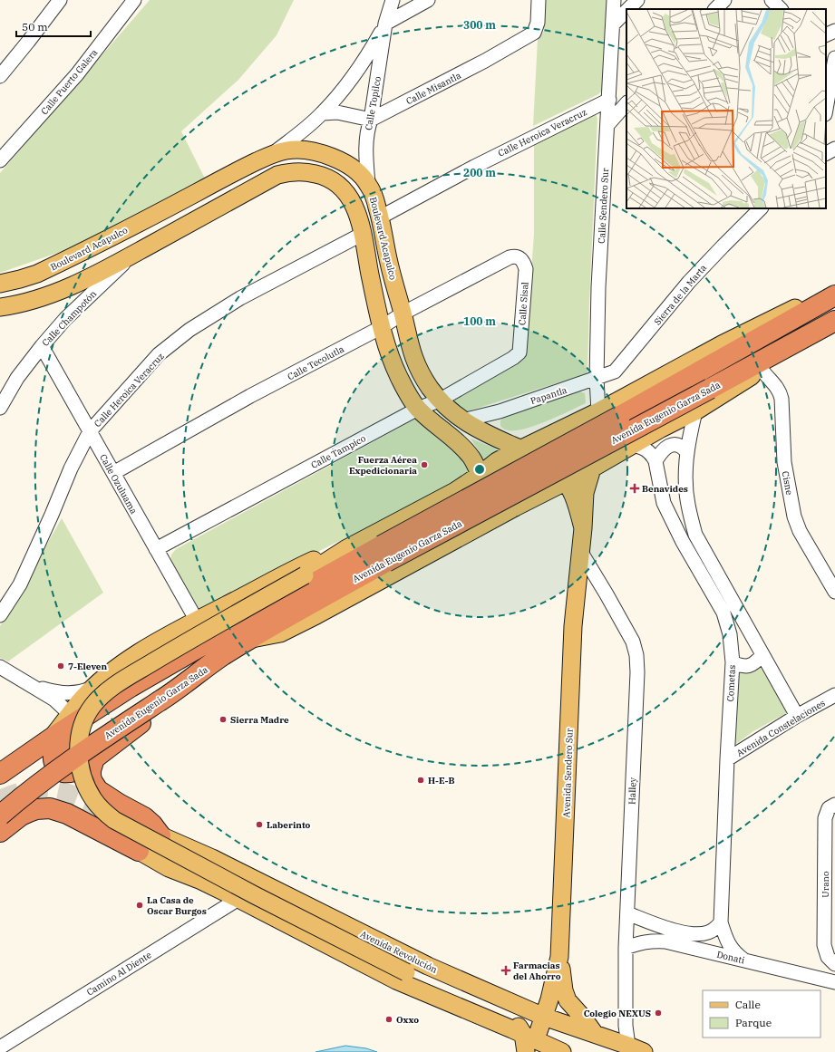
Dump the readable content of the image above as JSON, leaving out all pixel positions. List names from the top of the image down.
{
  "streets": {
    "highway": ["Avenida Eugenio Garza Sada"],
    "main road": ["Boulevard Acapulco", "Avenida Sendero Sur", "Avenida Revolución"],
    "street": [
      "Calle Puerto Galera",
      "Calle Misantla",
      "Calle Topilco",
      "Calle Heroica Veracruz",
      "Calle Sendero Sur",
      "Sierra de la Marta",
      "Calle Sisal",
      "Calle Champotón",
      "Calle Tecolutla",
      "Papantla",
      "Calle Tampico",
      "Cisne",
      "Calle Ozuluama",
      "Cometas",
      "Avenida Constelaciones",
      "Halley",
      "Urano",
      "Donati",
      "Camino Al Diente"
    ]
  },
  "crossings": [
    ["Calle Misantla", "Calle Topilco"],
    ["Calle Topilco", "Boulevard Acapulco"],
    ["Calle Heroica Veracruz", "Calle Sendero Sur"],
    ["Calle Heroica Veracruz", "Boulevard Acapulco"],
    ["Calle Heroica Veracruz", "Calle Ozuluama"],
    ["Calle Sendero Sur", "Sierra de la Marta"],
    ["Calle Sendero Sur", "Papantla"],
    ["Boulevard Acapulco", "Calle Champotón"],
    ["Boulevard Acapulco", "Calle Tecolutla"],
    ["Boulevard Acapulco", "Papantla"],
    ["Boulevard Acapulco", "Calle Tampico"],
    ["Boulevard Acapulco", "Avenida Sendero Sur"],
    ["Sierra de la Marta", "Papantla"],
    ["Calle Sisal", "Calle Tecolutla"],
    ["Calle Sisal", "Calle Tampico"],
    ["Calle Champotón", "Calle Ozuluama"],
    ["Calle Tecolutla", "Calle Ozuluama"],
    ["Calle Tampico", "Calle Ozuluama"],
    ["Cometas", "Avenida Constelaciones"],
    ["Cometas", "Donati"],
    ["Avenida Sendero Sur", "Halley"],
    ["Avenida Sendero Sur", "Avenida Revolución"],
    ["Halley", "Avenida Revolución"],
    ["Halley", "Donati"],
    ["Avenida Revolución", "Camino Al Diente"]
  ],
  "places": {
    "other": [
      "Fuerza Aérea Expedicionaria",
      "7-Eleven",
      "Sierra Madre",
      "H-E-B",
      "Laberinto",
      "La Casa de Oscar Burgos",
      "Colegio NEXUS",
      "Oxxo"
    ],
    "health": ["Benavides", "Farmacias del Ahorro"]
  },
  "legend": ["Calle", "Parque"],
  "scale_bar": "50 m",
  "rings": ["300 m", "200 m", "100 m"]
}
